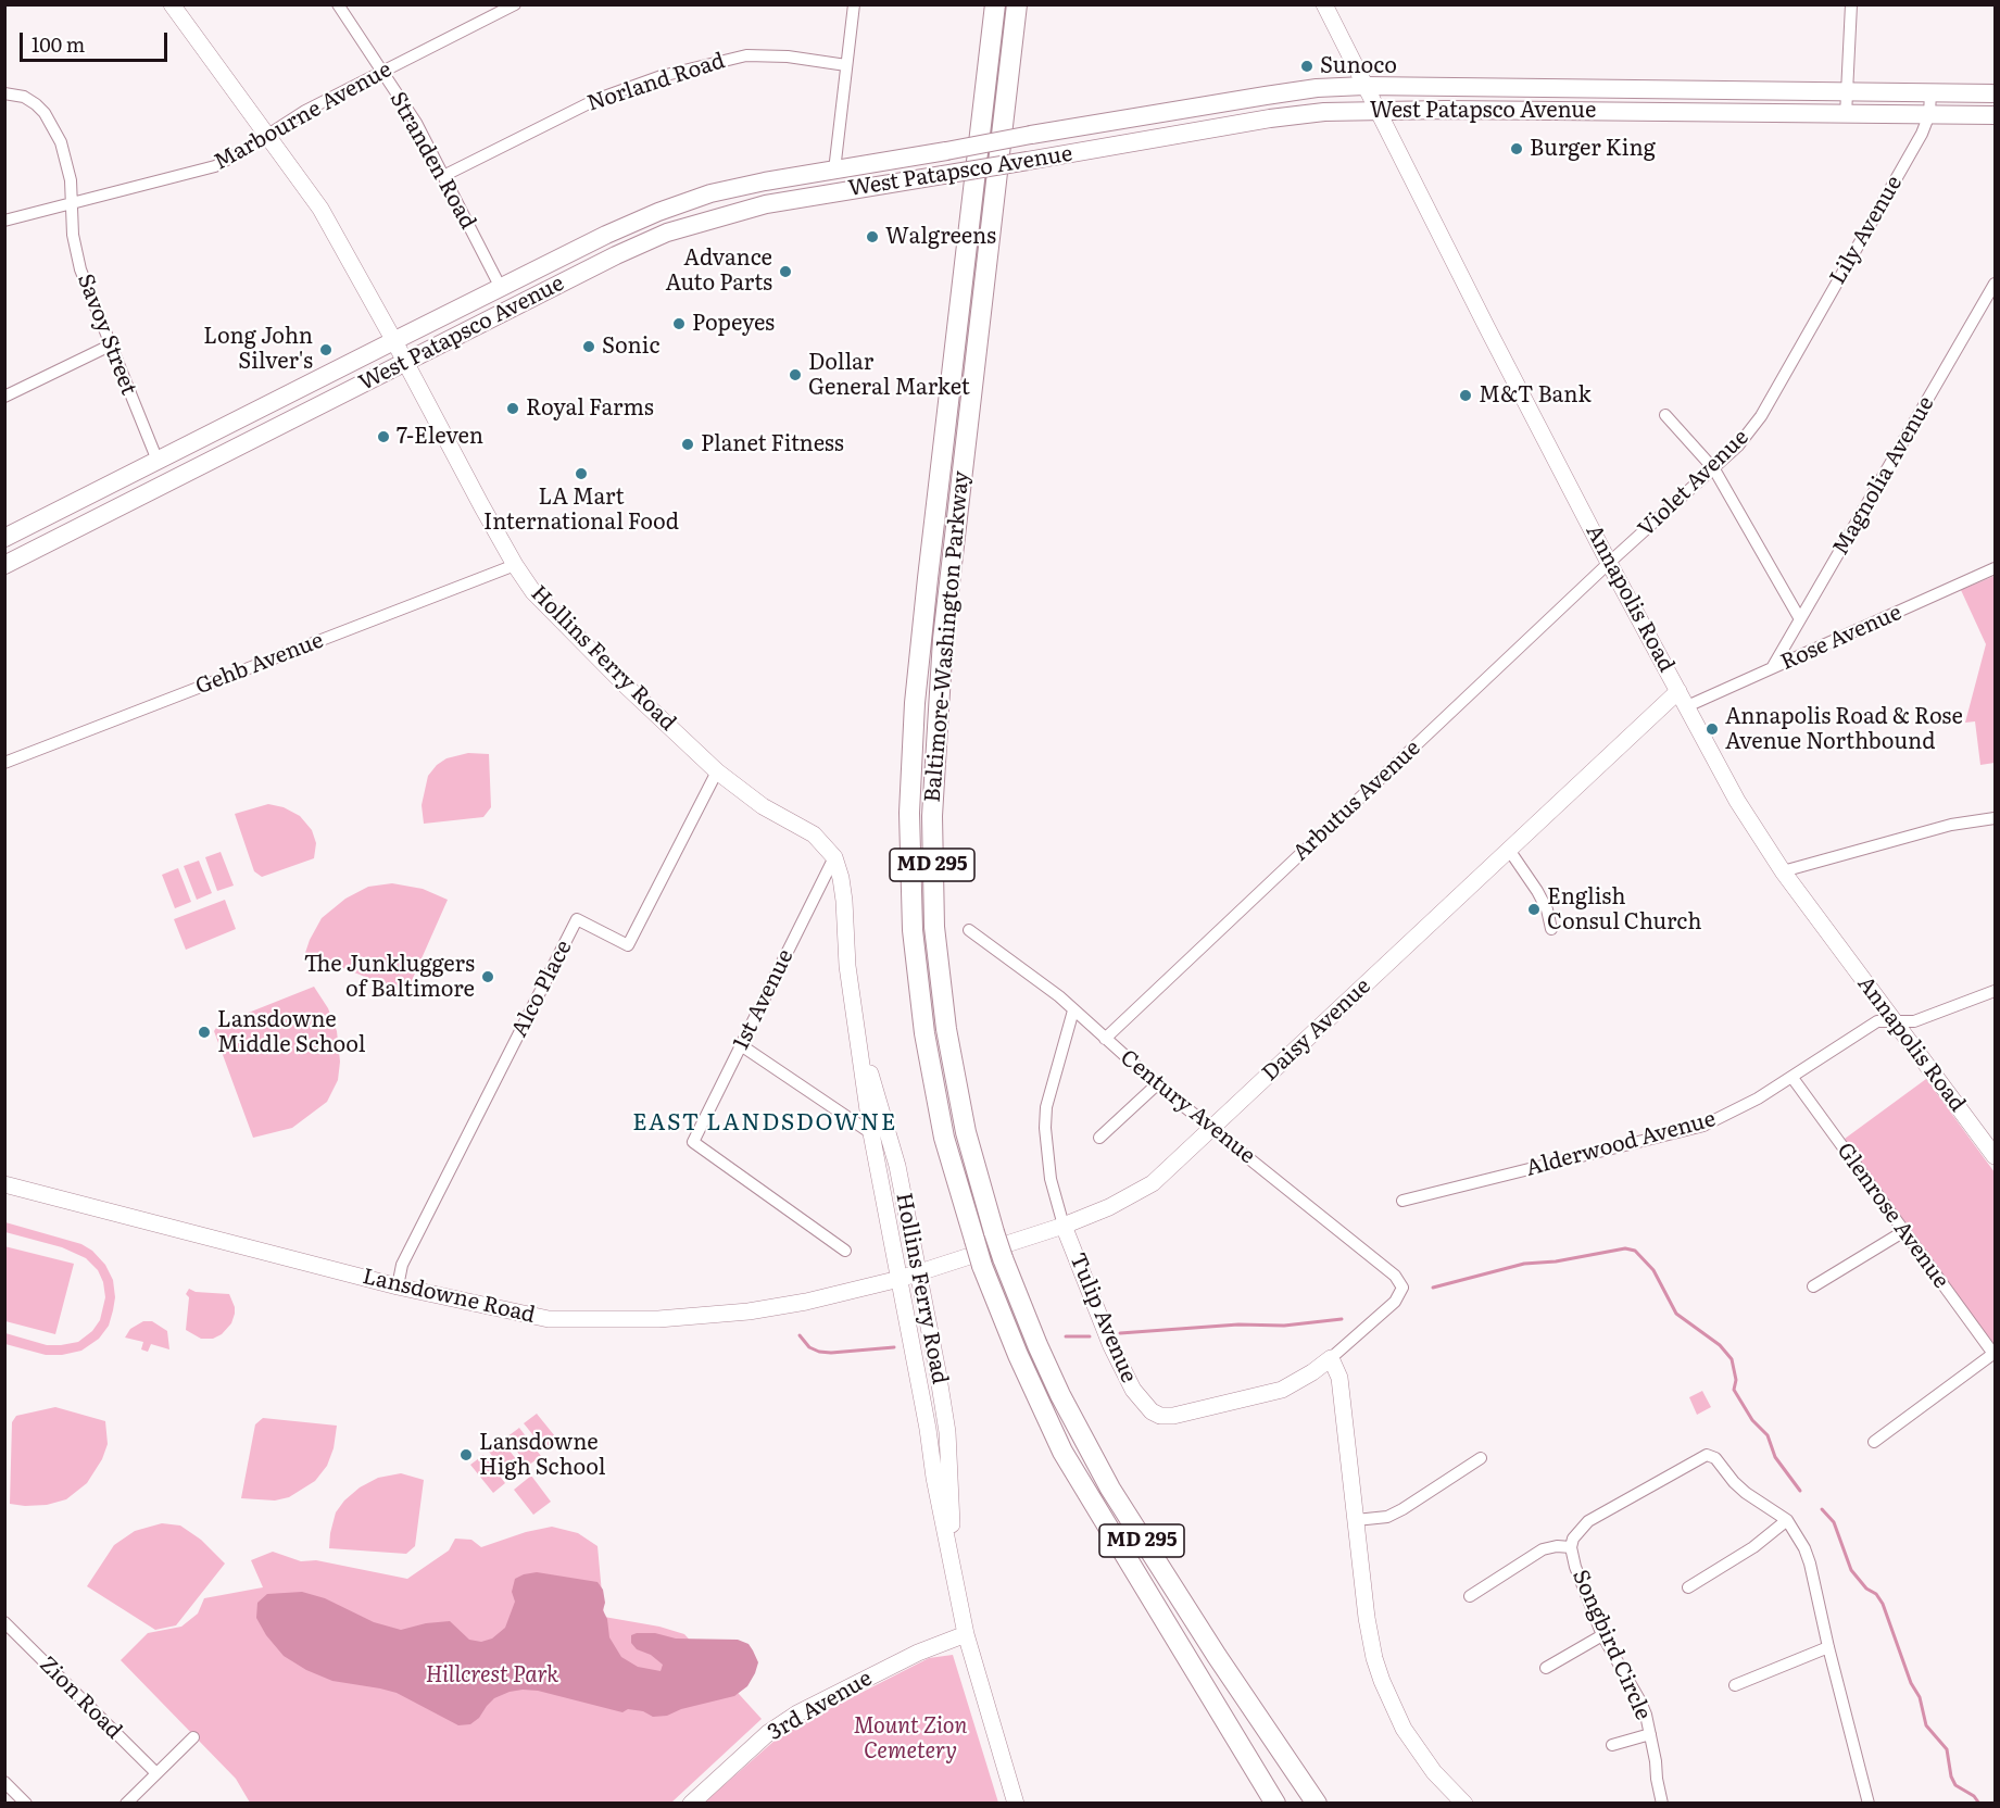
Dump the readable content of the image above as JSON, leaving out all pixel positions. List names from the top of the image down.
{
  "streets": {
    "highway": ["Baltimore-Washington Parkway", "MD 295"],
    "main road": ["West Patapsco Avenue"],
    "street": [
      "Norland Road",
      "Marbourne Avenue",
      "Stranden Road",
      "Lily Avenue",
      "Savoy Street",
      "Magnolia Avenue",
      "Violet Avenue",
      "Annapolis Road",
      "Rose Avenue",
      "Hollins Ferry Road",
      "Gehb Avenue",
      "Arbutus Avenue",
      "Alco Place",
      "1st Avenue",
      "Daisy Avenue",
      "Century Avenue",
      "Alderwood Avenue",
      "Glenrose Avenue",
      "Lansdowne Road",
      "Tulip Avenue",
      "Songbird Circle",
      "Zion Road",
      "3rd Avenue"
    ]
  },
  "crossings": [
    ["Norland Road", "Stranden Road"],
    ["West Patapsco Avenue", "Stranden Road"],
    ["West Patapsco Avenue", "Lily Avenue"],
    ["West Patapsco Avenue", "Savoy Street"],
    ["West Patapsco Avenue", "Annapolis Road"],
    ["West Patapsco Avenue", "Hollins Ferry Road"],
    ["Marbourne Avenue", "Stranden Road"],
    ["Marbourne Avenue", "Savoy Street"],
    ["Marbourne Avenue", "Hollins Ferry Road"],
    ["Lily Avenue", "Violet Avenue"],
    ["Magnolia Avenue", "Rose Avenue"],
    ["Violet Avenue", "Annapolis Road"],
    ["Violet Avenue", "Arbutus Avenue"],
    ["Annapolis Road", "Rose Avenue"],
    ["Annapolis Road", "Arbutus Avenue"],
    ["Annapolis Road", "Daisy Avenue"],
    ["Annapolis Road", "Alderwood Avenue"],
    ["Hollins Ferry Road", "Gehb Avenue"],
    ["Hollins Ferry Road", "Alco Place"],
    ["Hollins Ferry Road", "1st Avenue"],
    ["Hollins Ferry Road", "Daisy Avenue"],
    ["Hollins Ferry Road", "Lansdowne Road"],
    ["Hollins Ferry Road", "3rd Avenue"],
    ["Arbutus Avenue", "Century Avenue"],
    ["Alco Place", "Lansdowne Road"],
    ["Daisy Avenue", "Century Avenue"],
    ["Daisy Avenue", "Lansdowne Road"],
    ["Daisy Avenue", "Tulip Avenue"],
    ["Century Avenue", "Tulip Avenue"],
    ["Alderwood Avenue", "Glenrose Avenue"]
  ],
  "districts": ["EAST LANDSDOWNE"],
  "parks": ["Hillcrest Park", "Mount Zion Cemetery"],
  "places": [
    "Sunoco",
    "Burger King",
    "Walgreens",
    "Advance Auto Parts",
    "Popeyes",
    "Sonic",
    "Long John Silver's",
    "Dollar General Market",
    "M&T Bank",
    "Royal Farms",
    "7-Eleven",
    "Planet Fitness",
    "LA Mart International Food",
    "Annapolis Road & Rose Avenue Northbound",
    "English Consul Church",
    "The Junkluggers of Baltimore",
    "Lansdowne Middle School",
    "Lansdowne High School"
  ],
  "scale_bar": "100 m"
}
